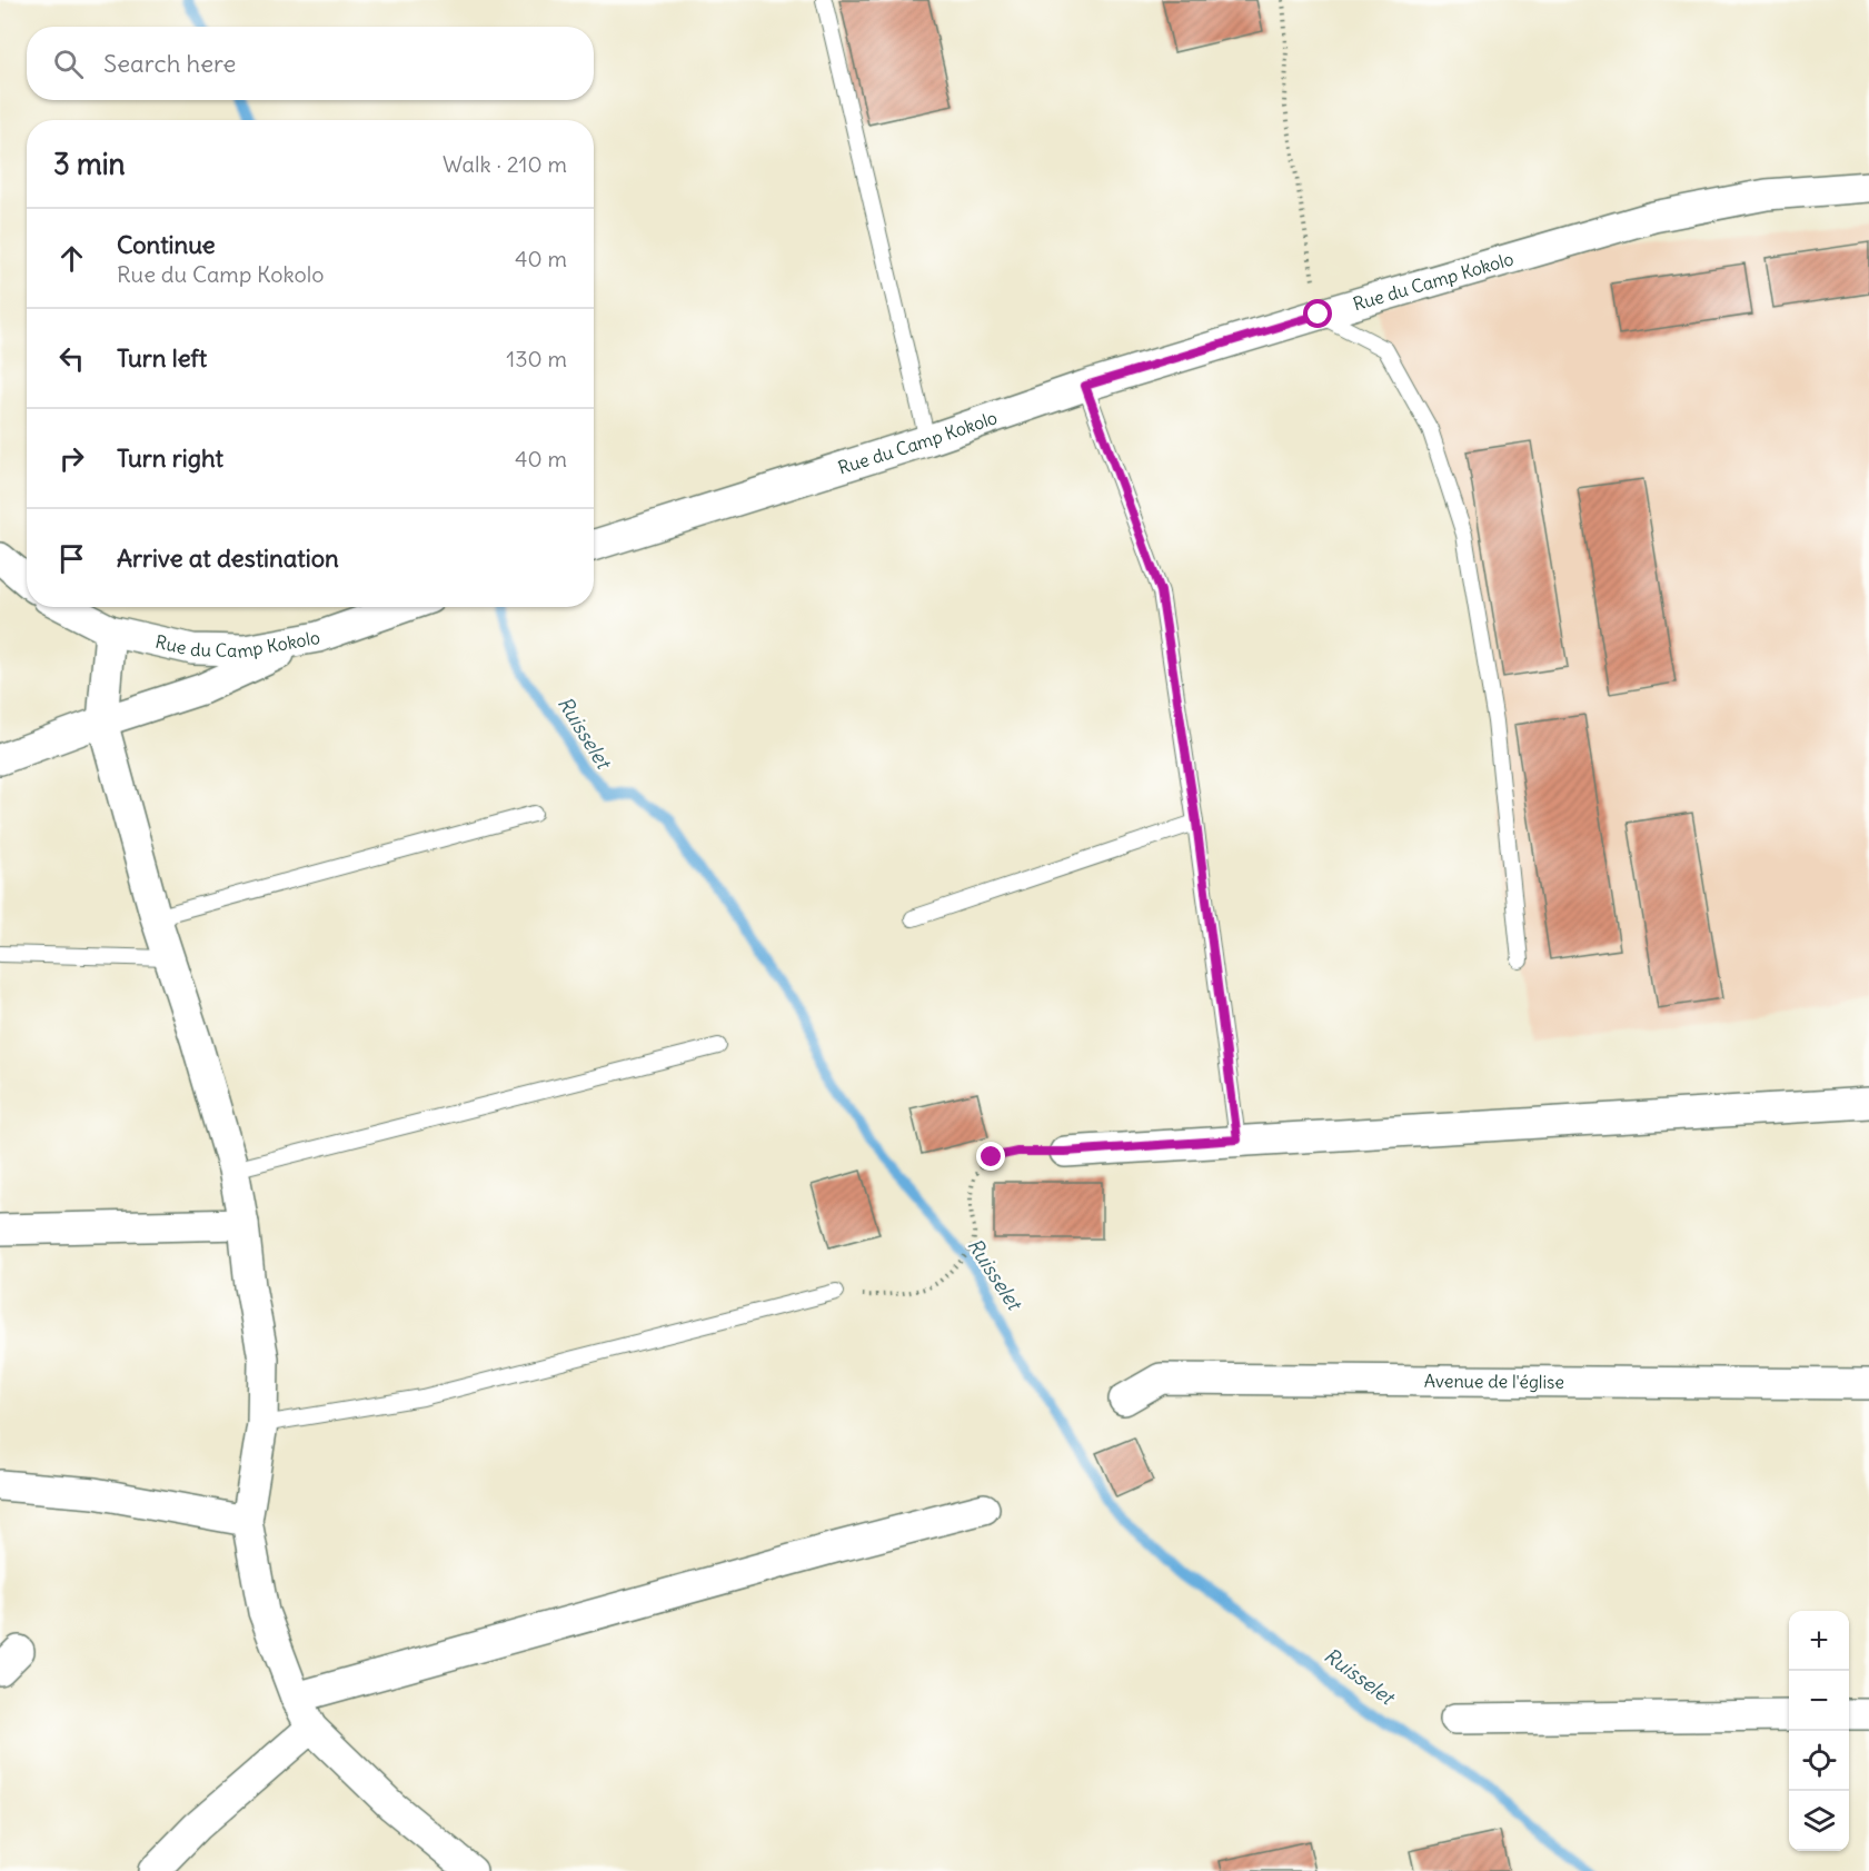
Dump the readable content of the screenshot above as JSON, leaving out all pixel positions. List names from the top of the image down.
{
  "streets": {
    "street": ["Rue du Camp Kokolo", "Avenue de l'église"]
  },
  "water": ["Ruisselet"],
  "page": {
    "search": "Search here",
    "heading": ["3 min", "Walk · 210 m"],
    "list": [
      ["Continue", "Rue du Camp Kokolo", "40 m"],
      ["Turn left", "130 m"],
      ["Turn right", "40 m"],
      "Arrive at destination"
    ],
    "map_buttons": ["+", "−"]
  }
}
